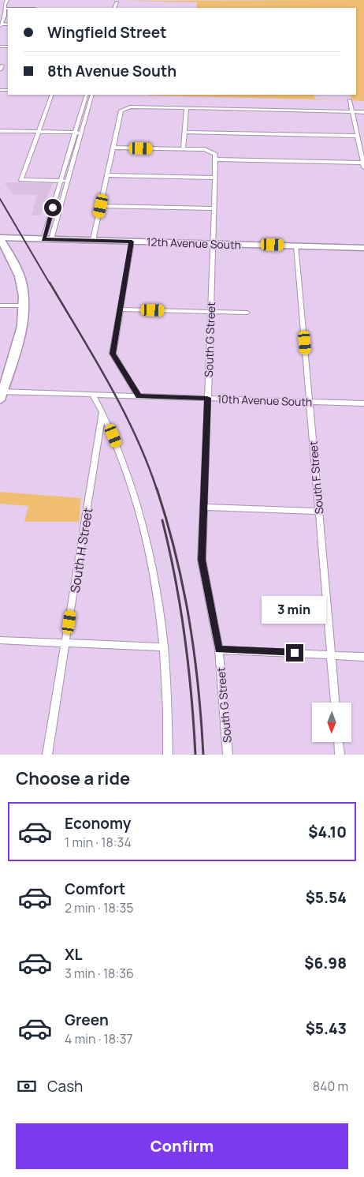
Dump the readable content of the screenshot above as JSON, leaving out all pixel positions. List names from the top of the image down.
{
  "streets": {
    "street": [
      "12th Avenue South",
      "South G Street",
      "10th Avenue South",
      "South F Street",
      "South H Street"
    ]
  },
  "crossings": [
    ["12th Avenue South", "South G Street"],
    ["12th Avenue South", "South F Street"],
    ["South G Street", "10th Avenue South"],
    ["10th Avenue South", "South F Street"]
  ],
  "north": "bottom",
  "page": {
    "banner": ["Wingfield Street", "8th Avenue South"],
    "bubble": "3 min",
    "heading": "Choose a ride",
    "list": [
      {
        "name": "Economy",
        "note": "1 min · 18:34",
        "value": "$4.10"
      },
      {
        "name": "Comfort",
        "note": "2 min · 18:35",
        "value": "$5.54"
      },
      {
        "name": "XL",
        "note": "3 min · 18:36",
        "value": "$6.98"
      },
      {
        "name": "Green",
        "note": "4 min · 18:37",
        "value": "$5.43"
      }
    ],
    "pay": ["Cash", "840 m"],
    "buttons": "Confirm"
  }
}
